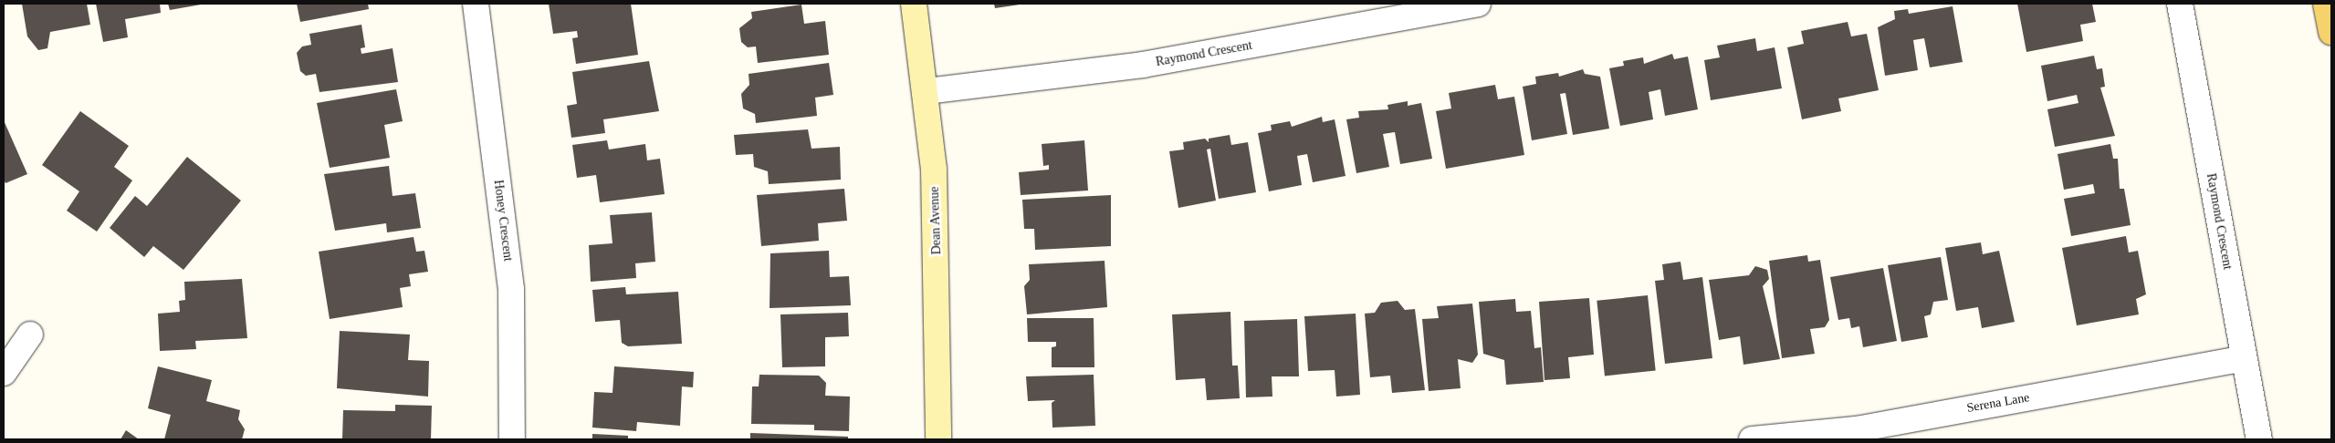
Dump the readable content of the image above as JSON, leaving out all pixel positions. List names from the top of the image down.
{
  "streets": {
    "street": [
      "Raymond Crescent",
      "Honey Crescent",
      "Dean Avenue",
      "Serena Lane"
    ]
  },
  "crossings": [
    ["Raymond Crescent", "Dean Avenue"],
    ["Raymond Crescent", "Serena Lane"]
  ]
}
